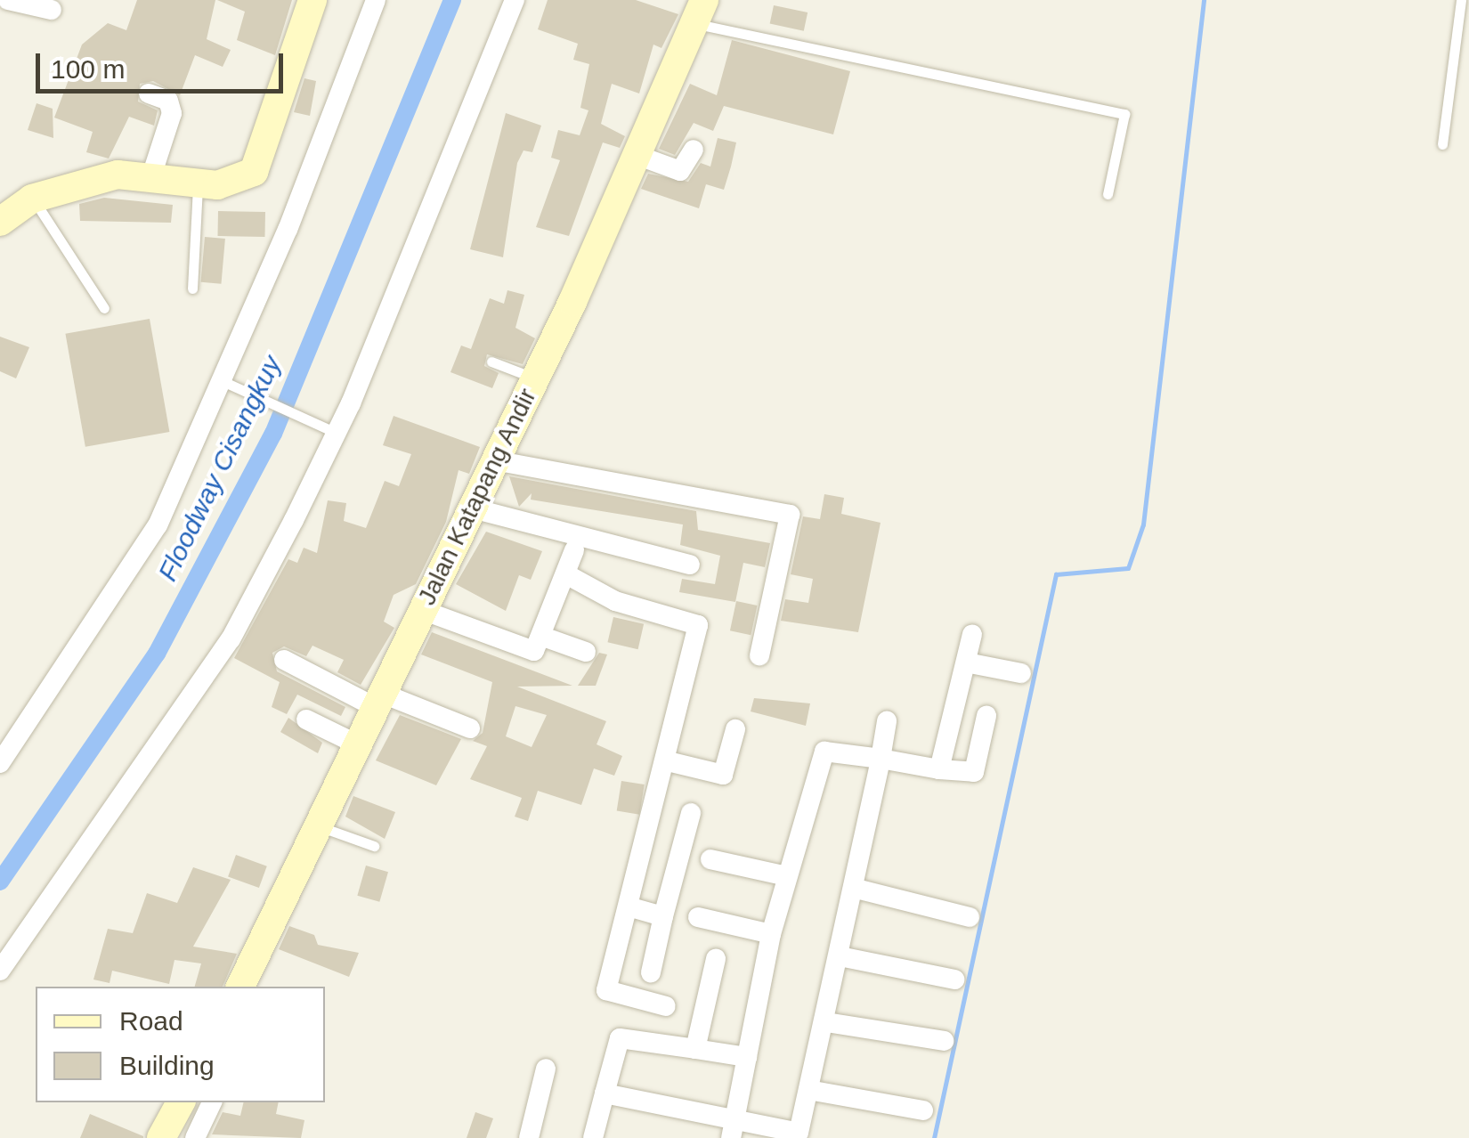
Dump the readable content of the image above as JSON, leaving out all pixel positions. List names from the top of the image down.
{
  "streets": {
    "street": ["Jalan Katapang Andir"]
  },
  "water": ["Floodway Cisangkuy"],
  "legend": ["Road", "Building"],
  "scale_bar": "100 m"
}
